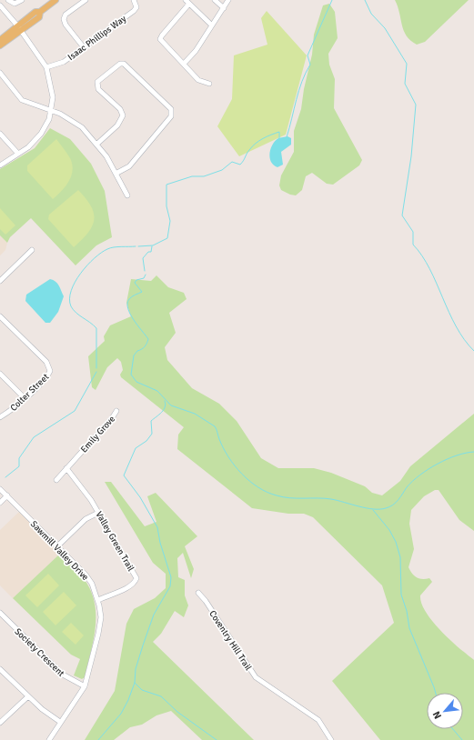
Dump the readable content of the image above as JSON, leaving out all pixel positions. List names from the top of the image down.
{
  "streets": {
    "street": [
      "Isaac Phillips Way",
      "Colter Street",
      "Emily Grove",
      "Valley Green Trail",
      "Sawmill Valley Drive",
      "Coventry Hill Trail",
      "Society Crescent"
    ]
  },
  "crossings": [
    ["Emily Grove", "Valley Green Trail"],
    ["Valley Green Trail", "Sawmill Valley Drive"],
    ["Sawmill Valley Drive", "Society Crescent"]
  ],
  "north": "bottom left"
}
